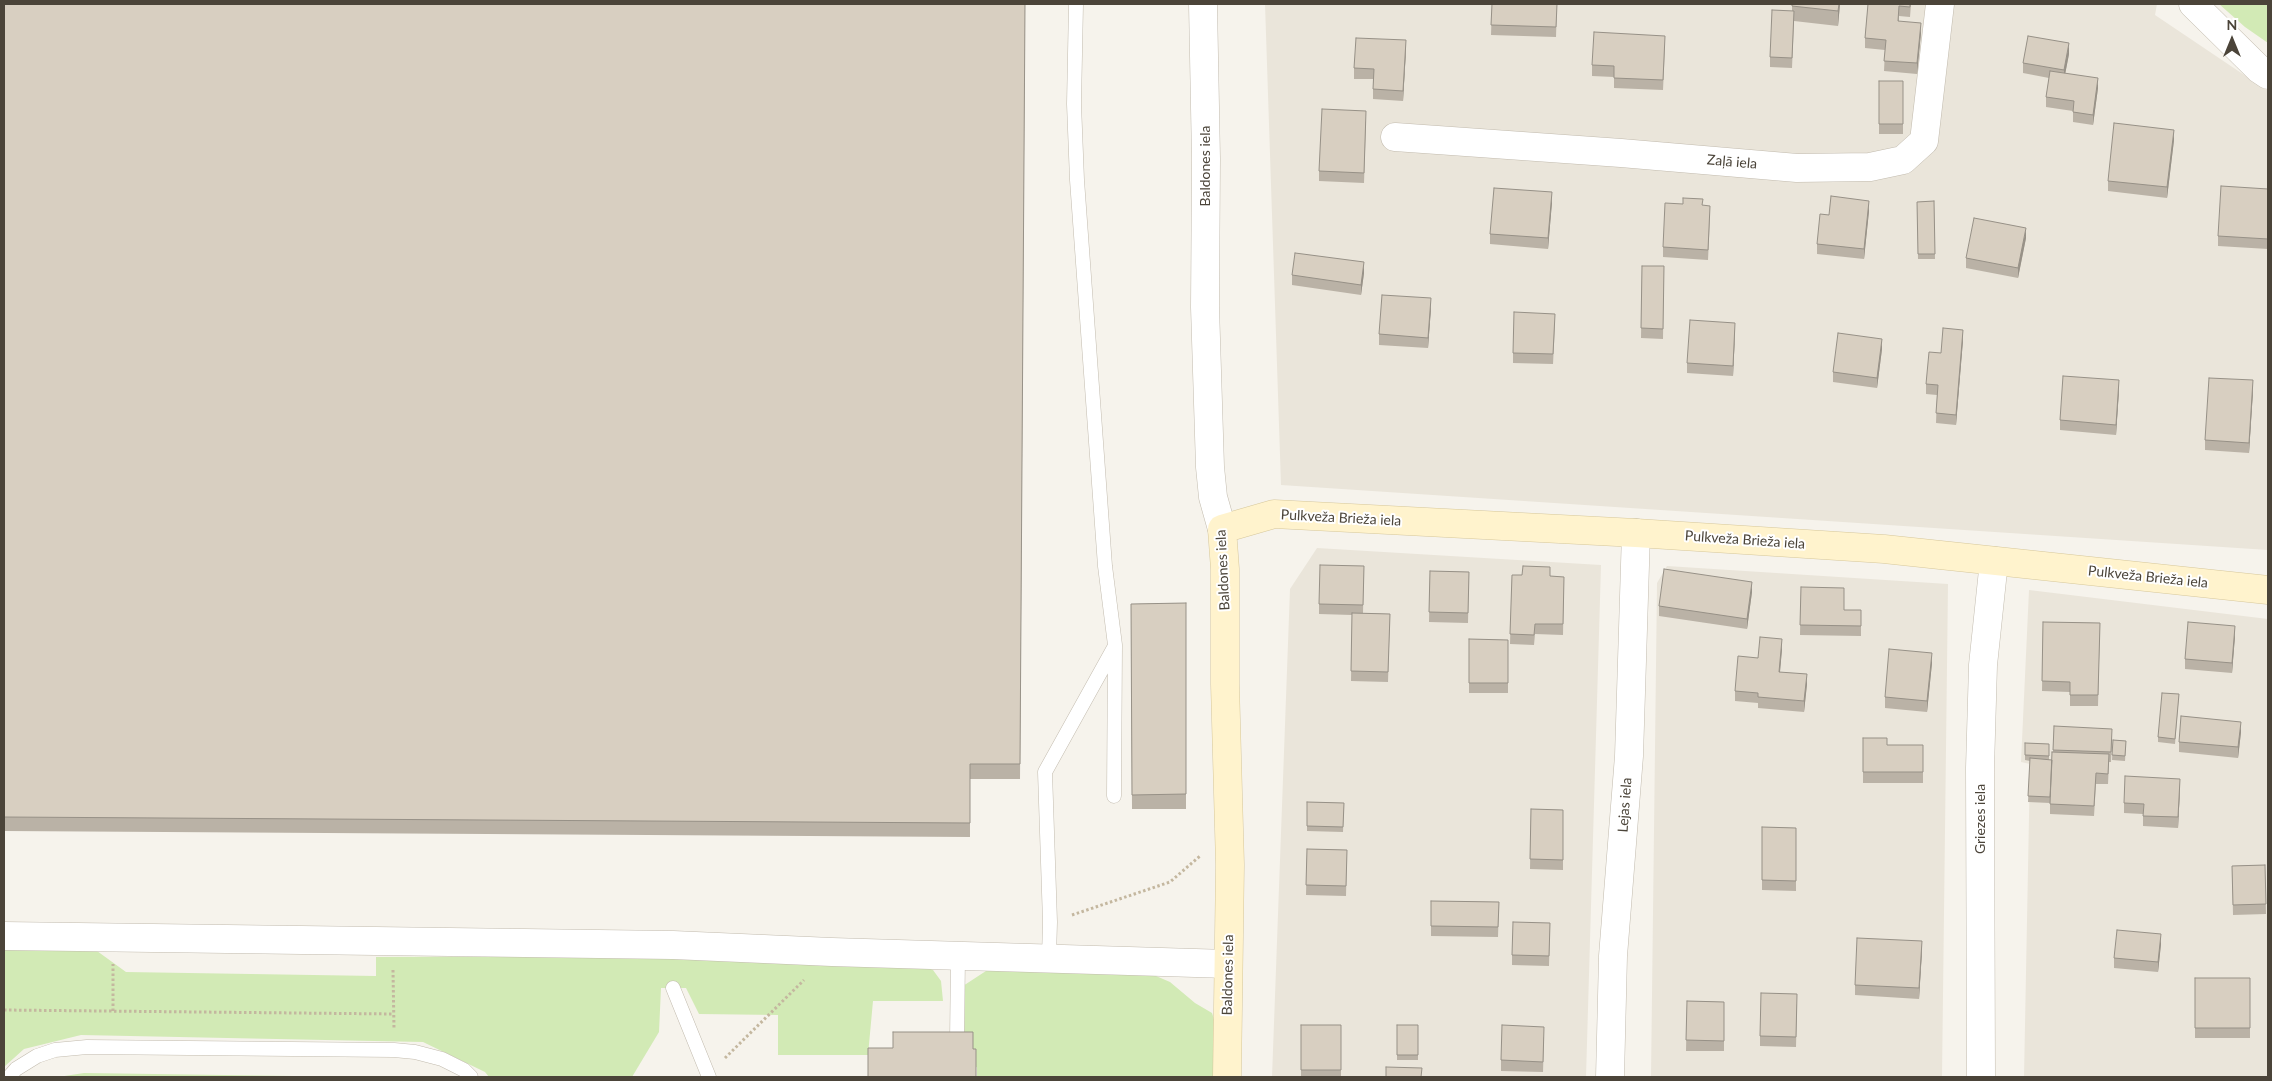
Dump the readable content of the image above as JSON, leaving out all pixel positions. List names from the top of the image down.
{
  "streets": {
    "street": [
      "Zaļā iela",
      "Baldones iela",
      "Pulkveža Brieža iela",
      "Lejas iela",
      "Griezes iela"
    ]
  },
  "crossings": [
    ["Baldones iela", "Pulkveža Brieža iela"],
    ["Pulkveža Brieža iela", "Lejas iela"],
    ["Pulkveža Brieža iela", "Griezes iela"]
  ],
  "north": "top"
}
